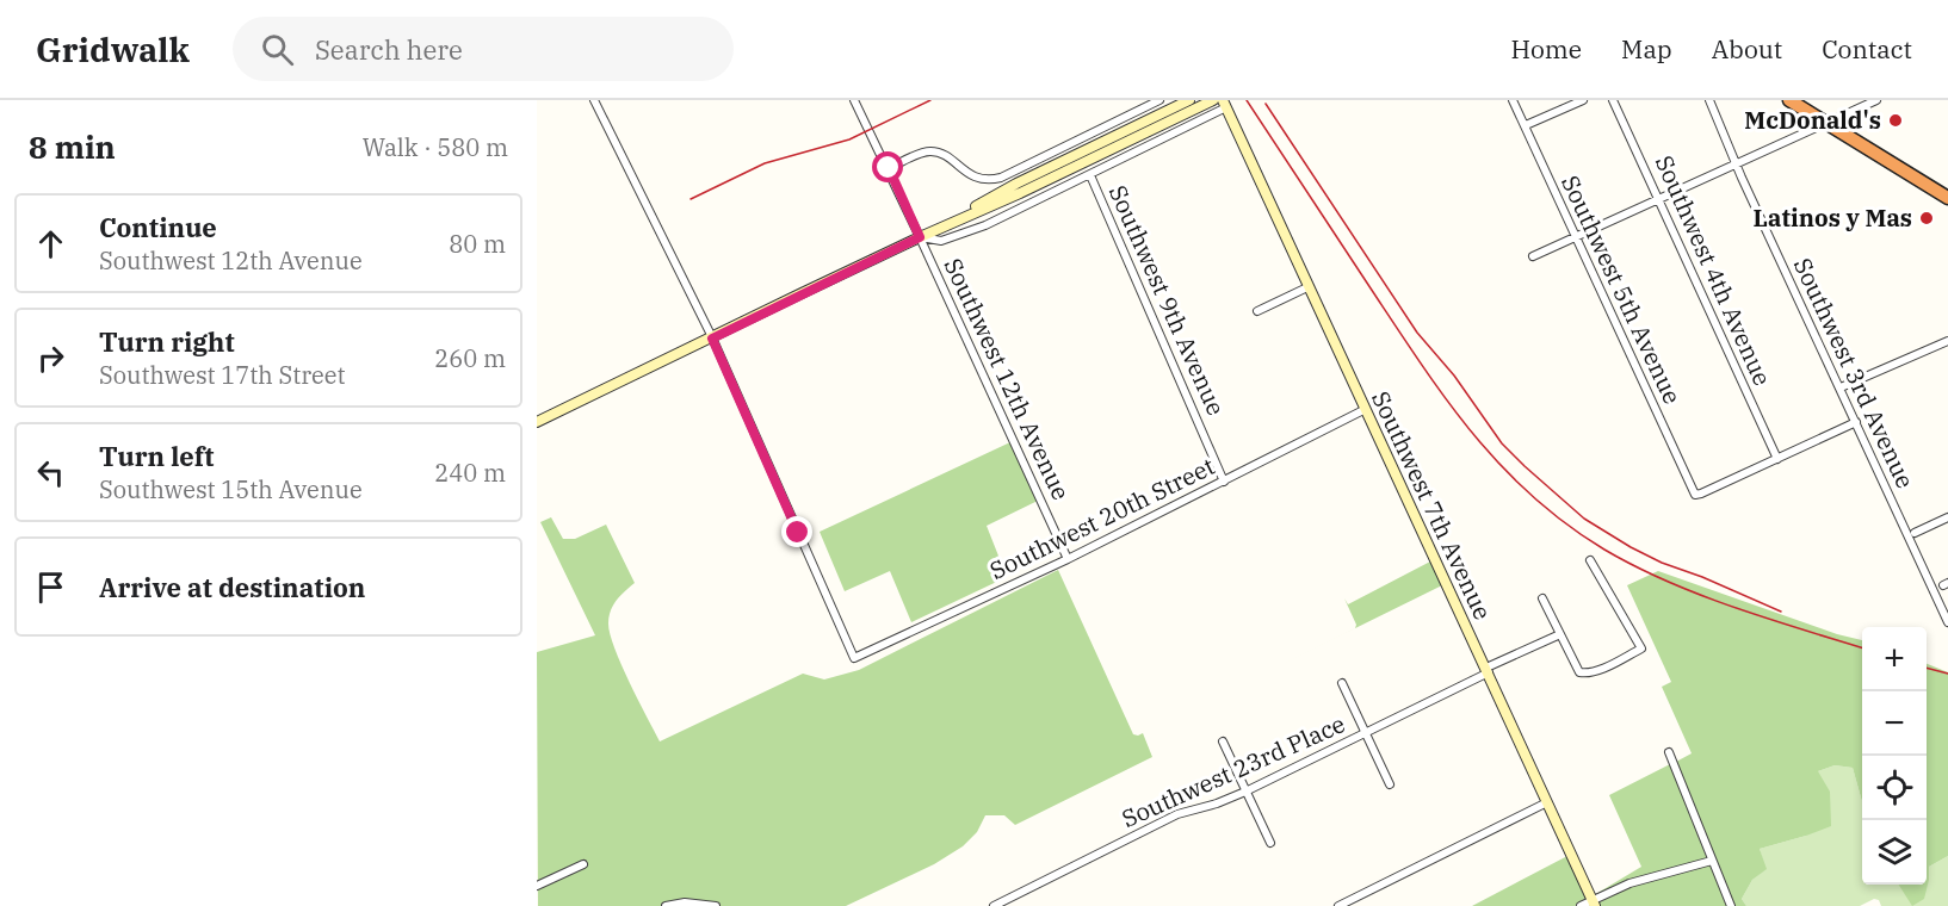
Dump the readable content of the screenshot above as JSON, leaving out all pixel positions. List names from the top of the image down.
{
  "streets": {
    "main road": ["Southwest 7th Avenue"],
    "street": [
      "Southwest 4th Avenue",
      "Southwest 5th Avenue",
      "Southwest 9th Avenue",
      "Southwest 3rd Avenue",
      "Southwest 12th Avenue",
      "Southwest 20th Street",
      "Southwest 23rd Place"
    ]
  },
  "crossings": [
    ["Southwest 4th Avenue", "Southwest 5th Avenue"],
    ["Southwest 9th Avenue", "Southwest 20th Street"],
    ["Southwest 12th Avenue", "Southwest 20th Street"],
    ["Southwest 7th Avenue", "Southwest 20th Street"],
    ["Southwest 7th Avenue", "Southwest 23rd Place"]
  ],
  "places": ["McDonald's", "Latinos y Mas"],
  "page": {
    "header": "Gridwalk",
    "search": "Search here",
    "nav": [
      "Home",
      "Map",
      "About",
      "Contact"
    ],
    "heading": ["8 min", "Walk · 580 m"],
    "list": [
      ["Continue", "Southwest 12th Avenue", "80 m"],
      ["Turn right", "Southwest 17th Street", "260 m"],
      ["Turn left", "Southwest 15th Avenue", "240 m"],
      "Arrive at destination"
    ],
    "map_buttons": ["+", "−"]
  }
}
